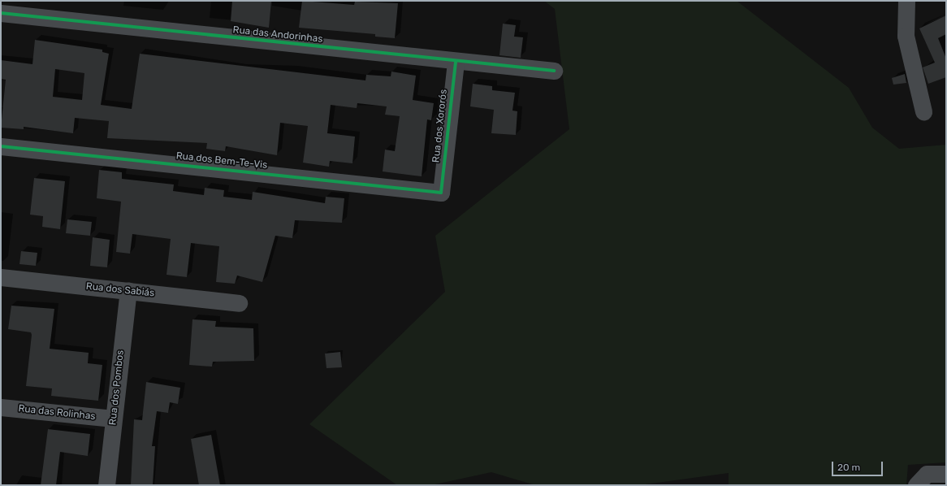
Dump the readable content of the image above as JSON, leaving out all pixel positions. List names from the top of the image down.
{
  "streets": {
    "street": [
      "Rua das Andorinhas",
      "Rua dos Xororós",
      "Rua dos Bem-Te-Vis",
      "Rua dos Sabiás",
      "Rua dos Pombos",
      "Rua das Rolinhas"
    ]
  },
  "crossings": [
    ["Rua das Andorinhas", "Rua dos Xororós"],
    ["Rua dos Xororós", "Rua dos Bem-Te-Vis"],
    ["Rua dos Sabiás", "Rua dos Pombos"],
    ["Rua dos Pombos", "Rua das Rolinhas"]
  ],
  "scale_bar": "20 m"
}
